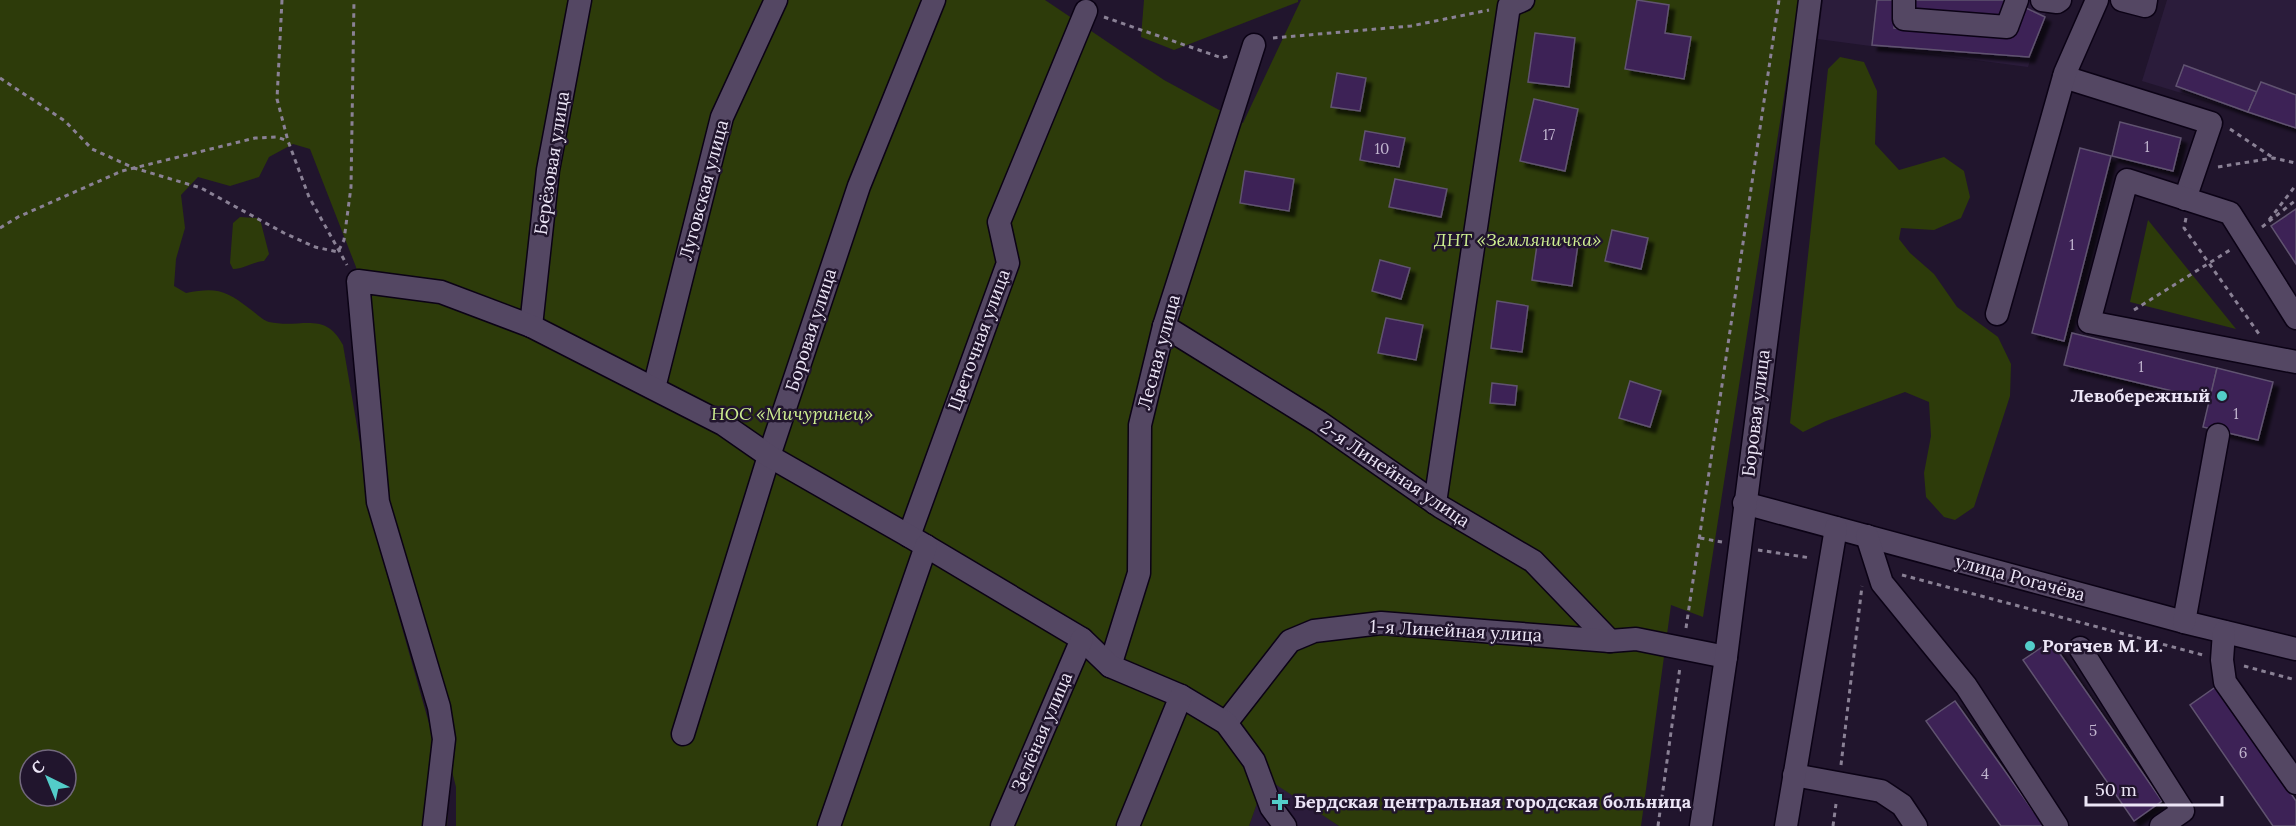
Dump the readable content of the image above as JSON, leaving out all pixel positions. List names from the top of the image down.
{
  "streets": {
    "street": [
      "Берёзовая улица",
      "Луговская улица",
      "Боровая улица",
      "Цветочная улица",
      "Лесная улица",
      "2-я Линейная улица",
      "улица Рогачёва",
      "1-я Линейная улица",
      "Зелёная улица"
    ]
  },
  "crossings": [
    ["Боровая улица", "улица Рогачёва"],
    ["Боровая улица", "1-я Линейная улица"],
    ["Лесная улица", "2-я Линейная улица"],
    ["2-я Линейная улица", "1-я Линейная улица"]
  ],
  "parks": ["ДНТ «Земляничка»", "НОС «Мичуринец»"],
  "places": {
    "other": ["Левобережный", "Рогачев М. И."],
    "health": ["Бердская центральная городская больница"]
  },
  "house_numbers": [
    "17",
    "1",
    "10",
    "1",
    "1",
    "1",
    "5",
    "6",
    "4"
  ],
  "scale_bar": "50 m",
  "north": "top left"
}
